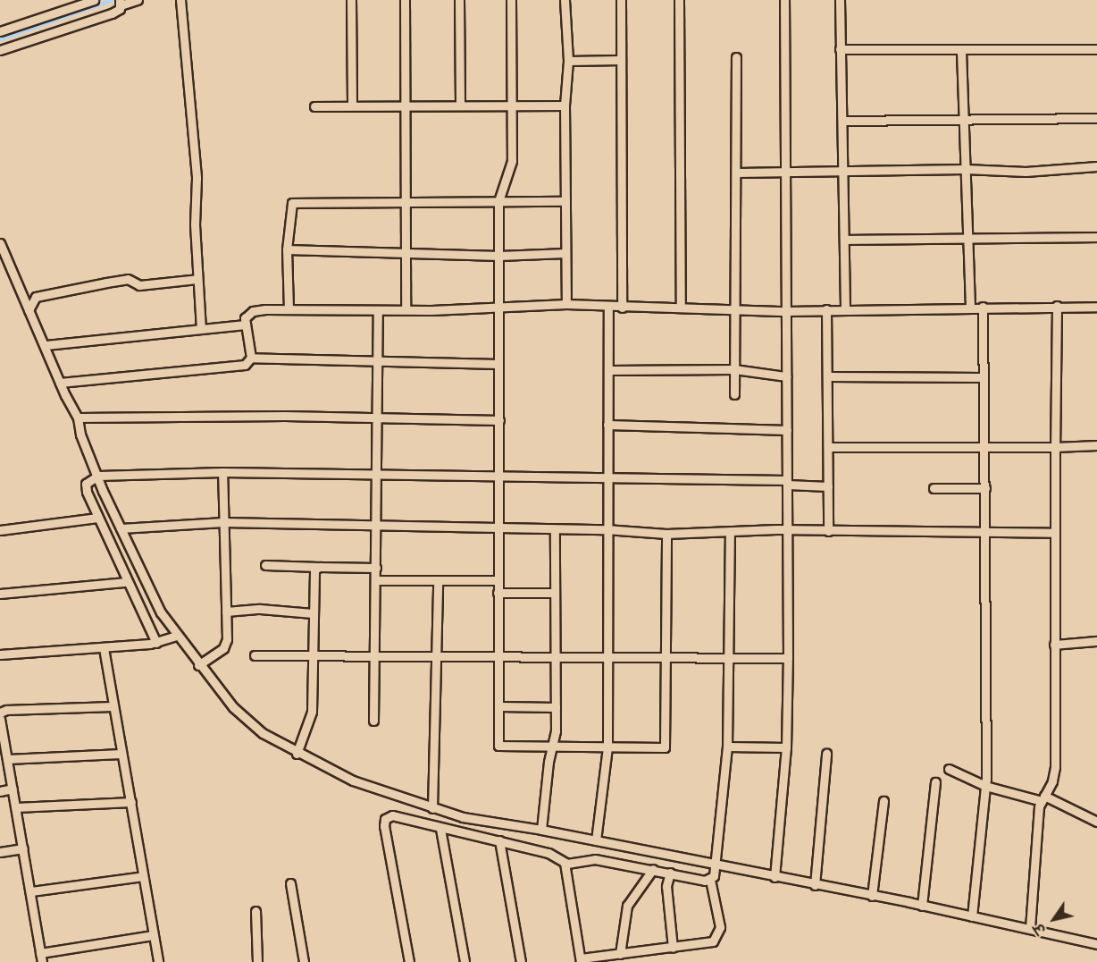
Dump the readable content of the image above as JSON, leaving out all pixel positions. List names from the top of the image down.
{
  "north": "bottom left"
}
